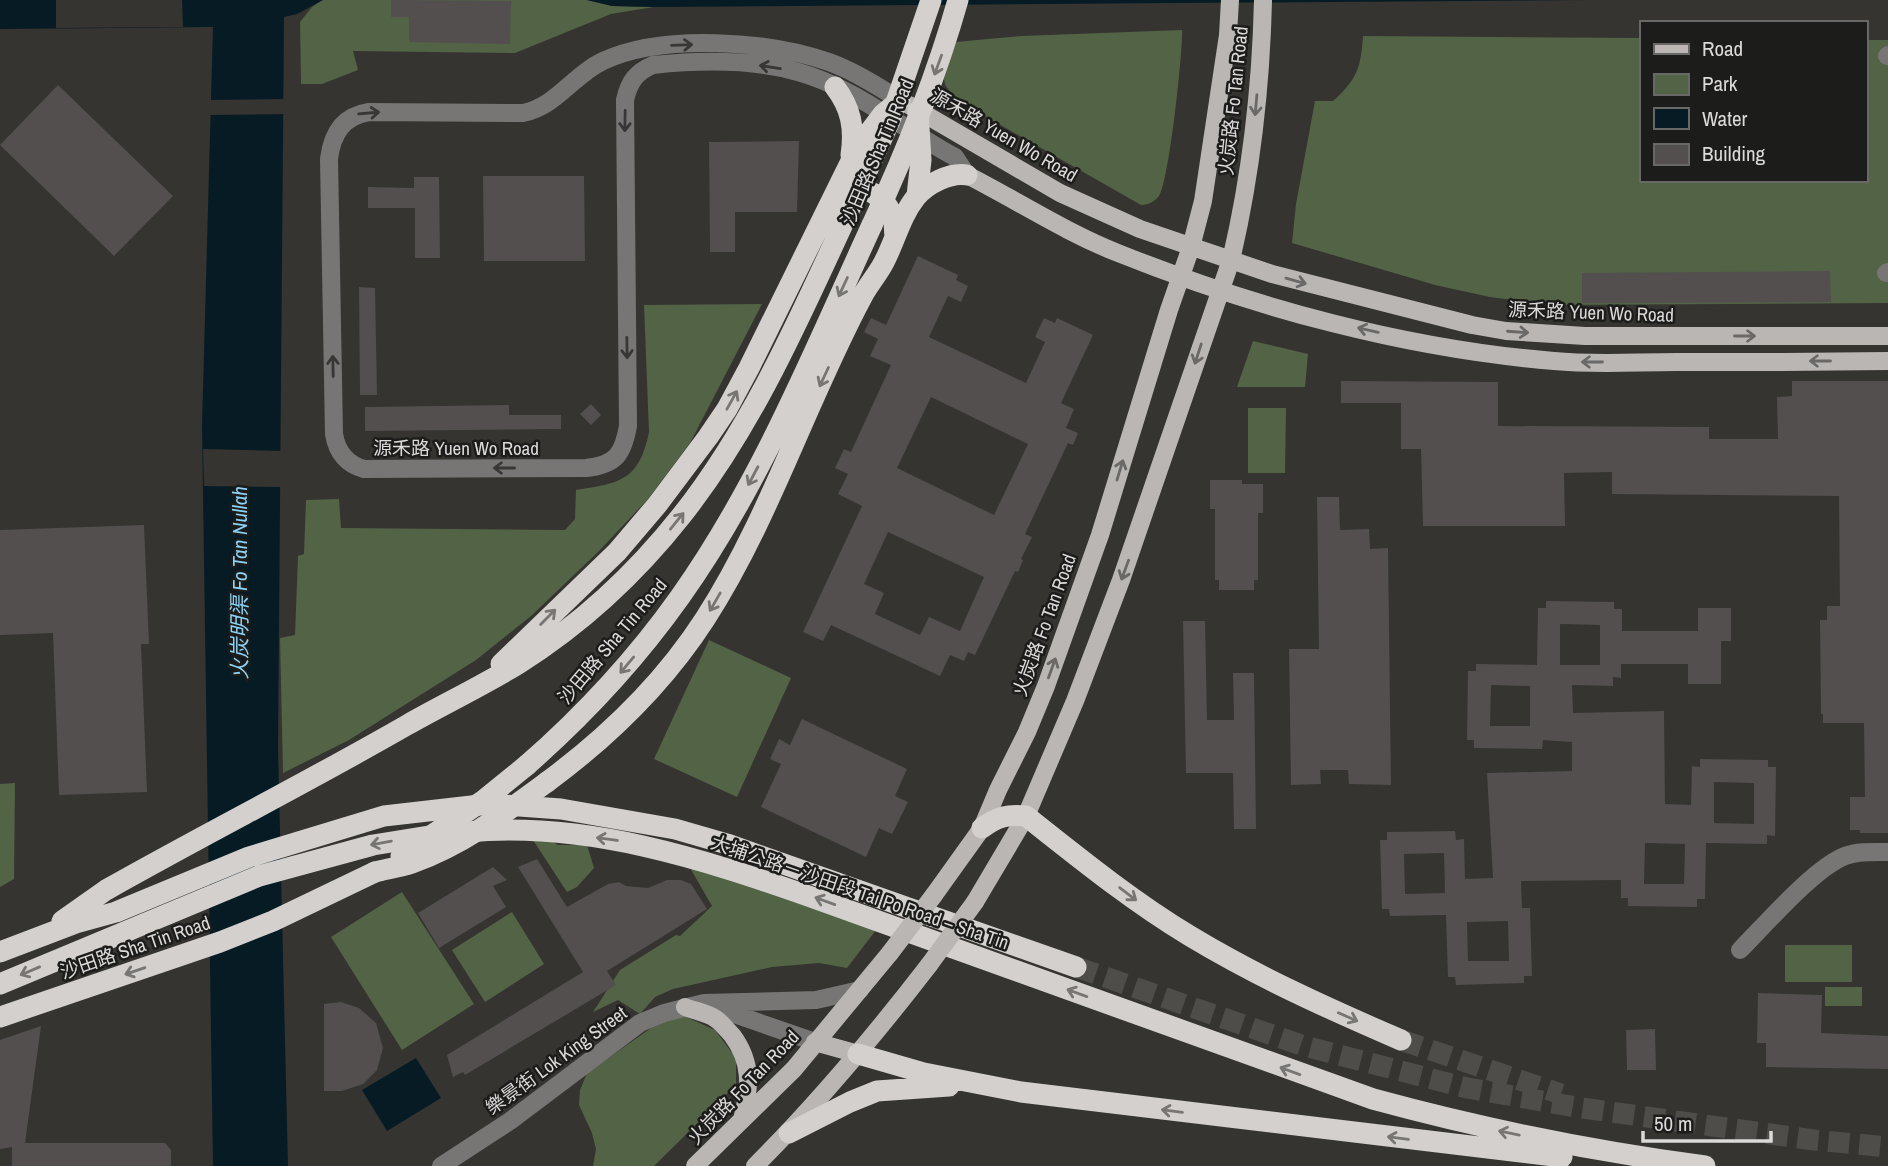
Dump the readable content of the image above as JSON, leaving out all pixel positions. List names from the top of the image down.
{
  "streets": {
    "highway": ["沙田路 Sha Tin Road", "大埔公路－沙田段 Tai Po Road – Sha Tin"],
    "main road": ["火炭路 Fo Tan Road", "源禾路 Yuen Wo Road"],
    "street": ["樂景街 Lok King Street"]
  },
  "crossings": [
    ["火炭路 Fo Tan Road", "源禾路 Yuen Wo Road"],
    ["火炭路 Fo Tan Road", "樂景街 Lok King Street"],
    ["沙田路 Sha Tin Road", "大埔公路－沙田段 Tai Po Road – Sha Tin"]
  ],
  "water": ["火炭明渠 Fo Tan Nullah"],
  "legend": [
    "Road",
    "Park",
    "Water",
    "Building"
  ],
  "scale_bar": "50 m"
}
